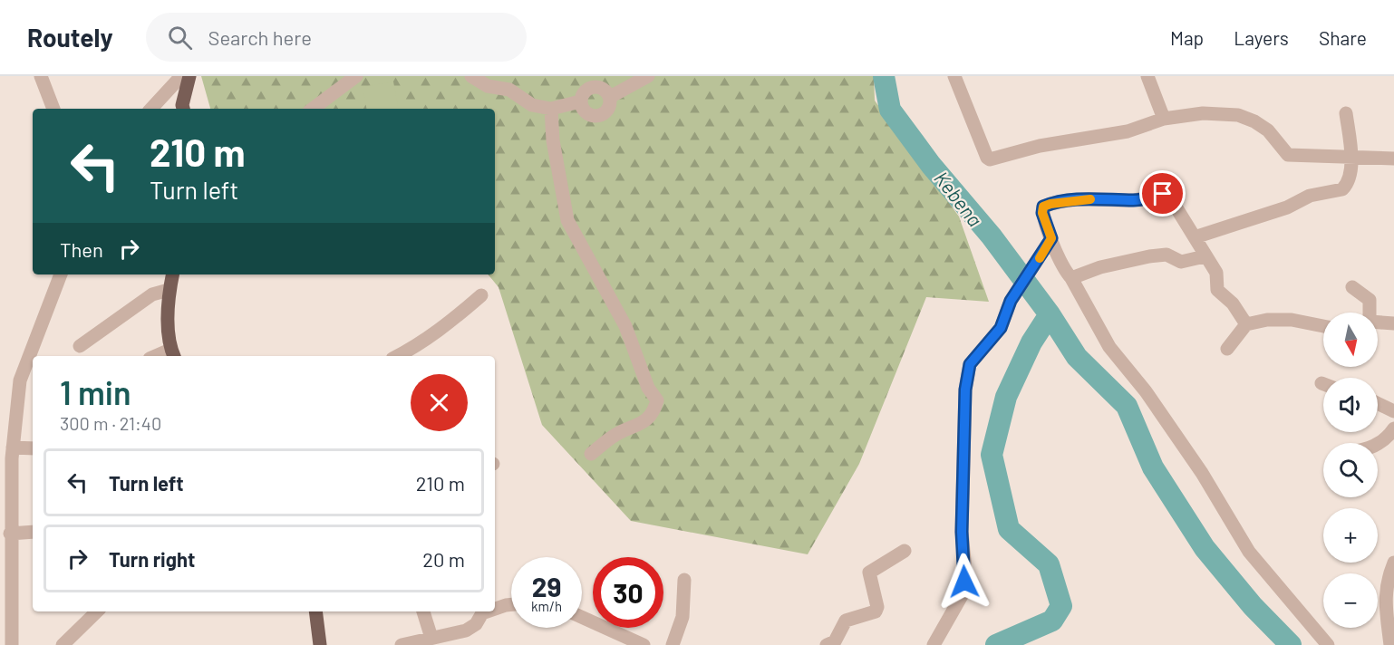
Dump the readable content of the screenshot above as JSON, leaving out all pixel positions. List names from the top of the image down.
{
  "water": ["Kebena"],
  "north": "bottom",
  "page": {
    "header": "Routely",
    "search": "Search here",
    "nav": ["Map", "Layers", "Share"],
    "turn": ["210 m", "Turn left"],
    "then": "Then",
    "map_buttons": ["+", "−"],
    "heading": ["1 min", "300 m · 21:40"],
    "list": [
      {
        "name": "Turn left",
        "value": "210 m"
      },
      {
        "name": "Turn right",
        "value": "20 m"
      }
    ],
    "speed": "29 km/h",
    "limit": "30"
  }
}
